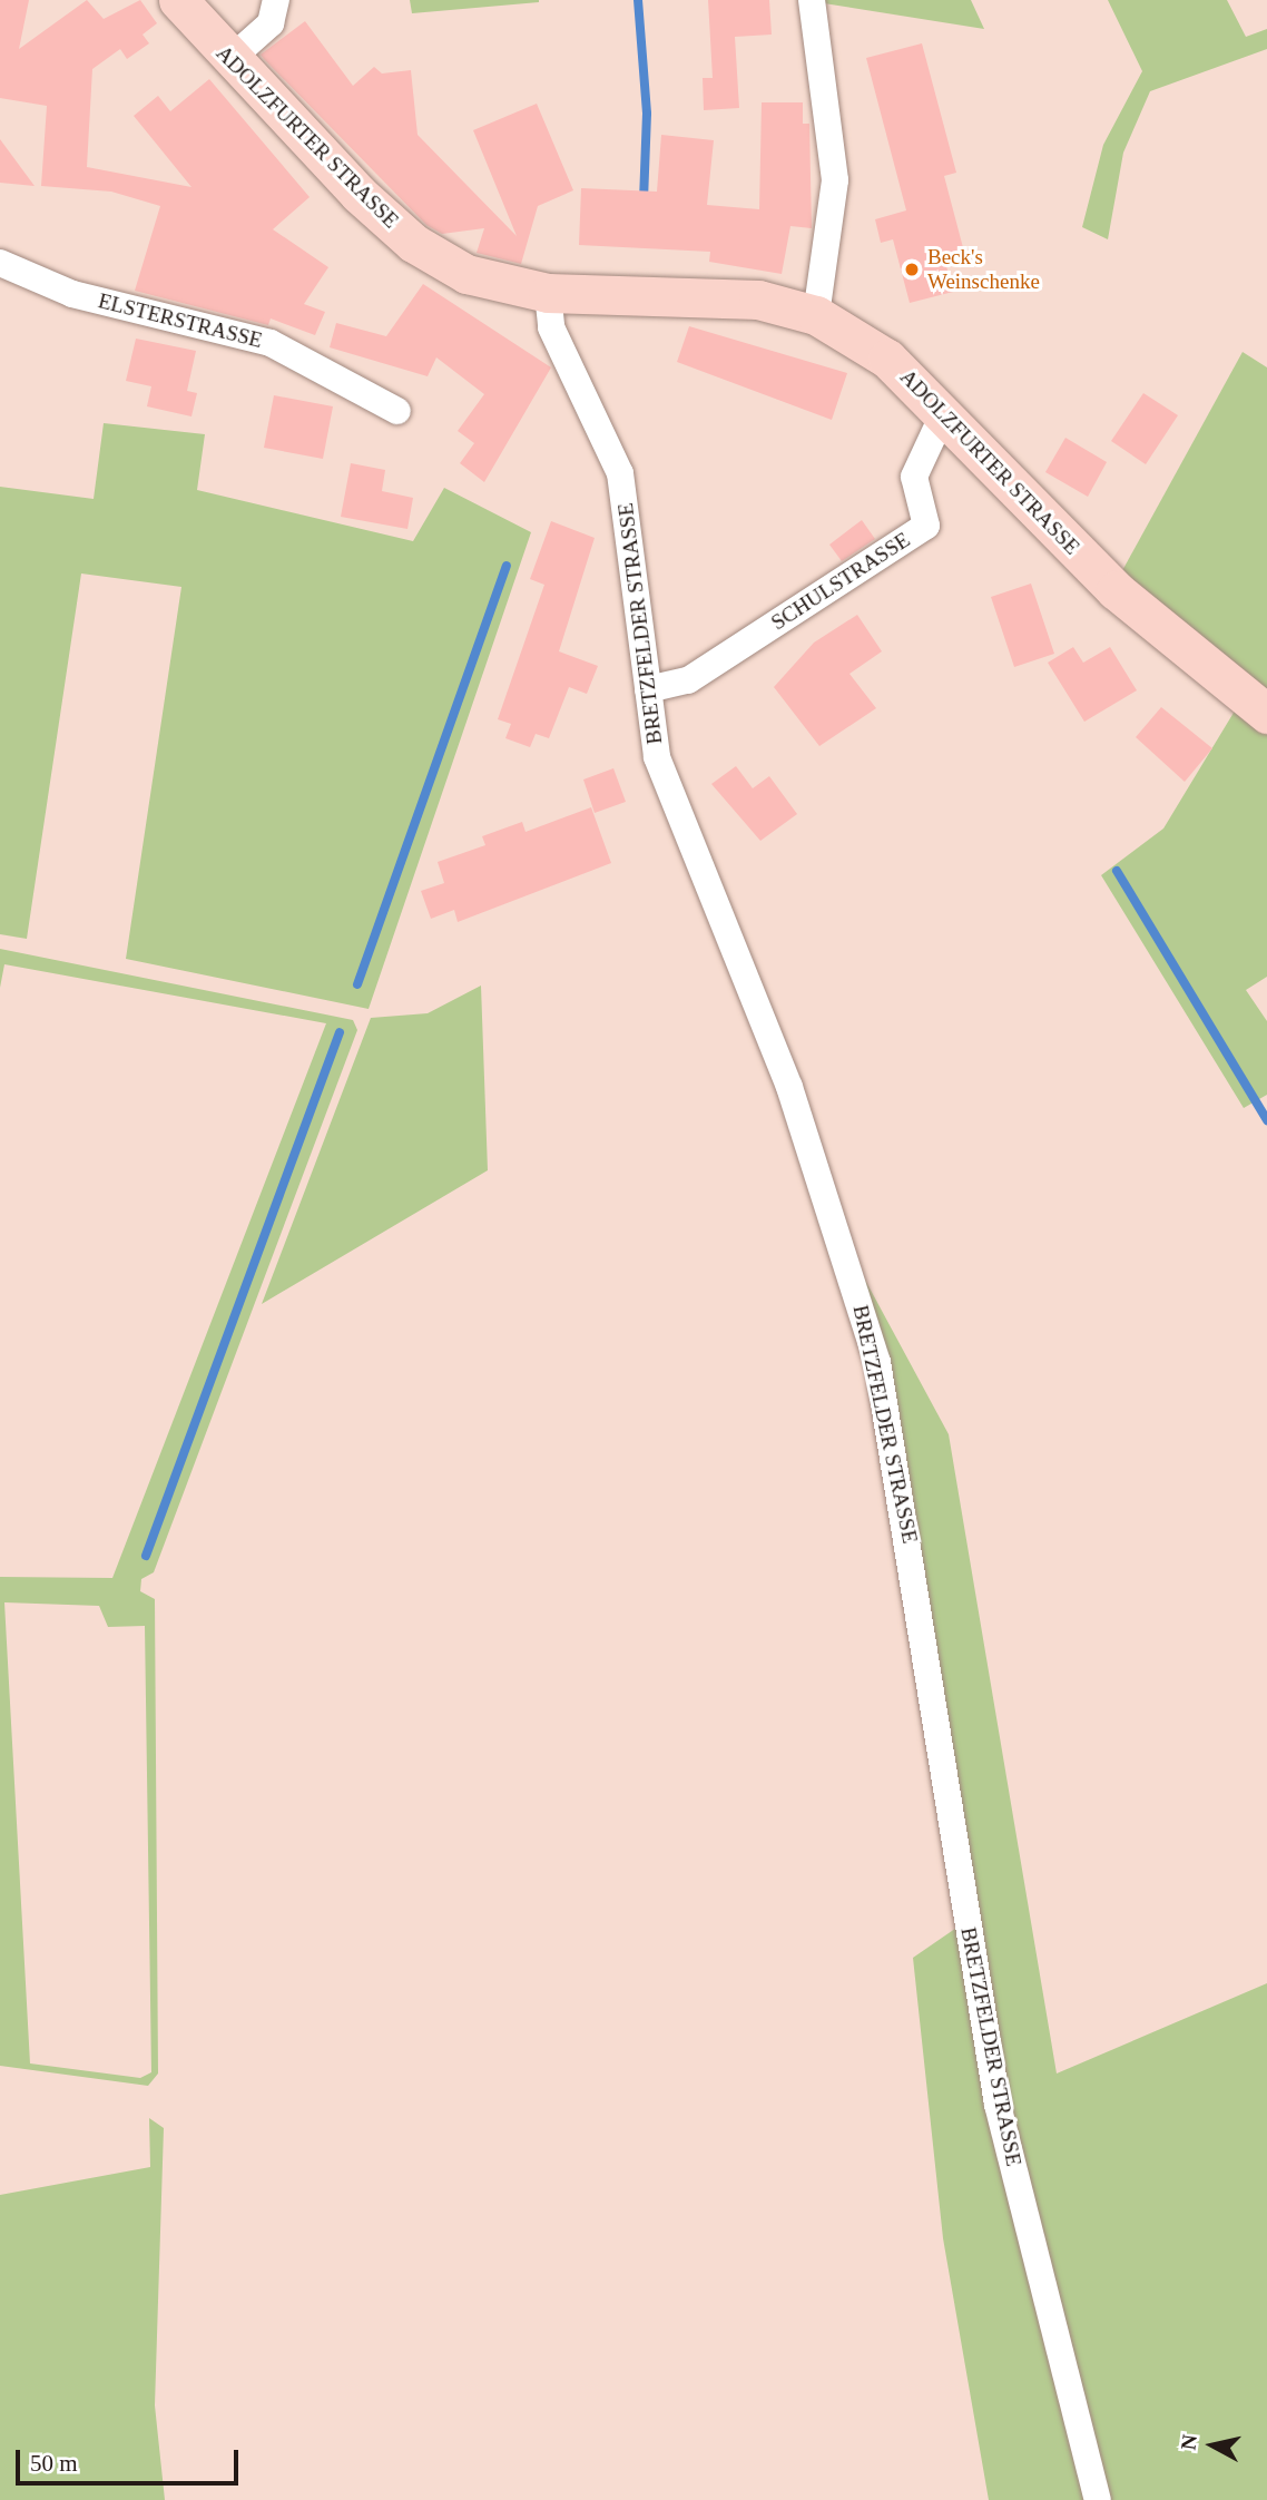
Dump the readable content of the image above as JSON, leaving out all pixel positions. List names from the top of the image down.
{
  "streets": {
    "main road": ["ADOLZFURTER STRASSE"],
    "street": ["ELSTERSTRASSE", "SCHULSTRASSE", "BRETZFELDER STRASSE"]
  },
  "crossings": [
    ["ADOLZFURTER STRASSE", "SCHULSTRASSE"],
    ["ADOLZFURTER STRASSE", "BRETZFELDER STRASSE"],
    ["SCHULSTRASSE", "BRETZFELDER STRASSE"]
  ],
  "places": ["Beck's Weinschenke"],
  "scale_bar": "50 m",
  "north": "left"
}
